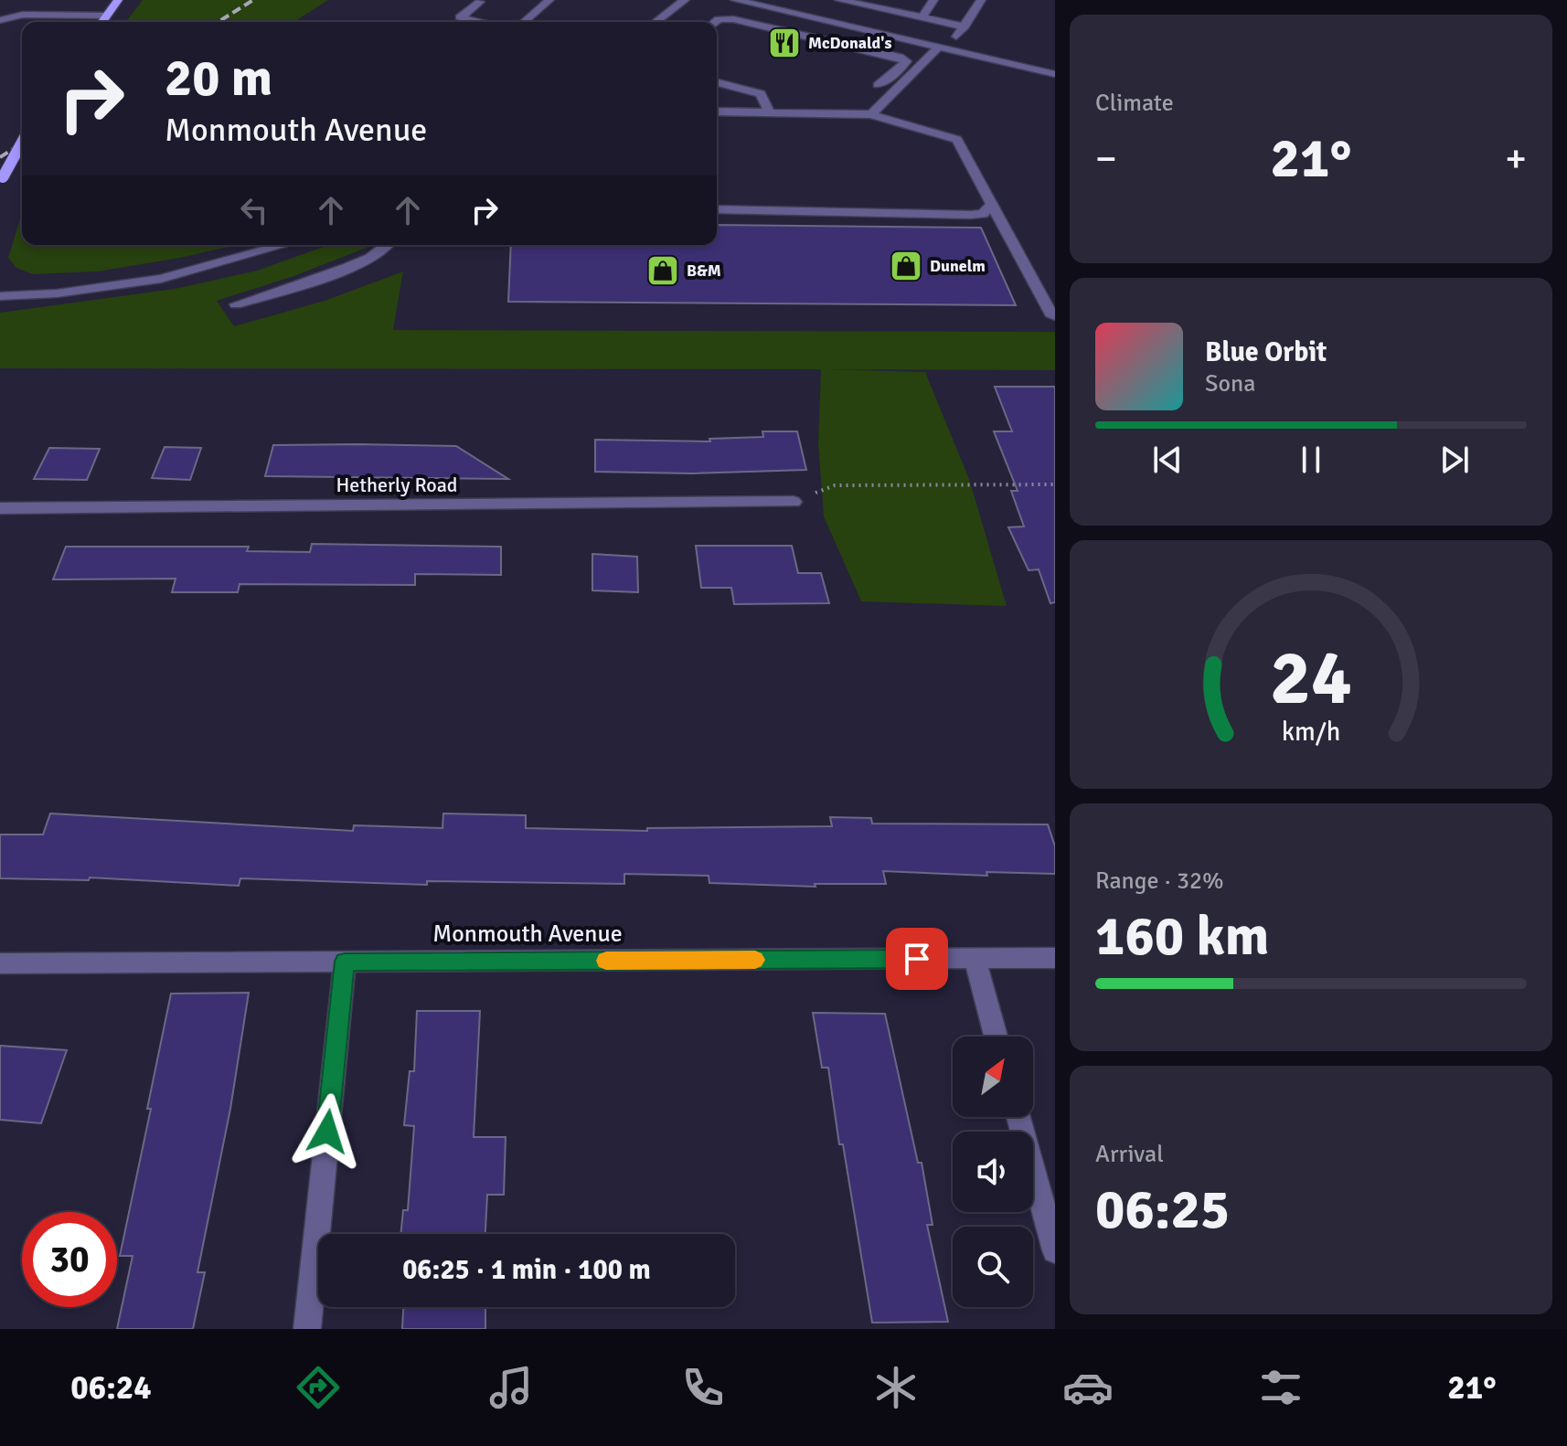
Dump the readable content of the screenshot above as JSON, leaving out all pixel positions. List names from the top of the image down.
{
  "streets": {
    "street": ["Hetherly Road", "Monmouth Avenue"]
  },
  "places": {
    "restaurant": ["McDonald's"],
    "shop": ["Dunelm", "B&M"]
  },
  "north": "top right",
  "page": {
    "tile": [
      "Climate",
      ["Range · 32%", "160 km"],
      ["Arrival", "06:25"]
    ],
    "turn": ["20 m", "Monmouth Avenue"],
    "heat": ["−", "21°", "+"],
    "song": ["Blue Orbit", "Sona"],
    "limit": "30",
    "trip": "06:25 · 1 min · 100 m",
    "tabs": ["06:24", "21°"],
    "gauge": ["24", "km/h"]
  }
}
